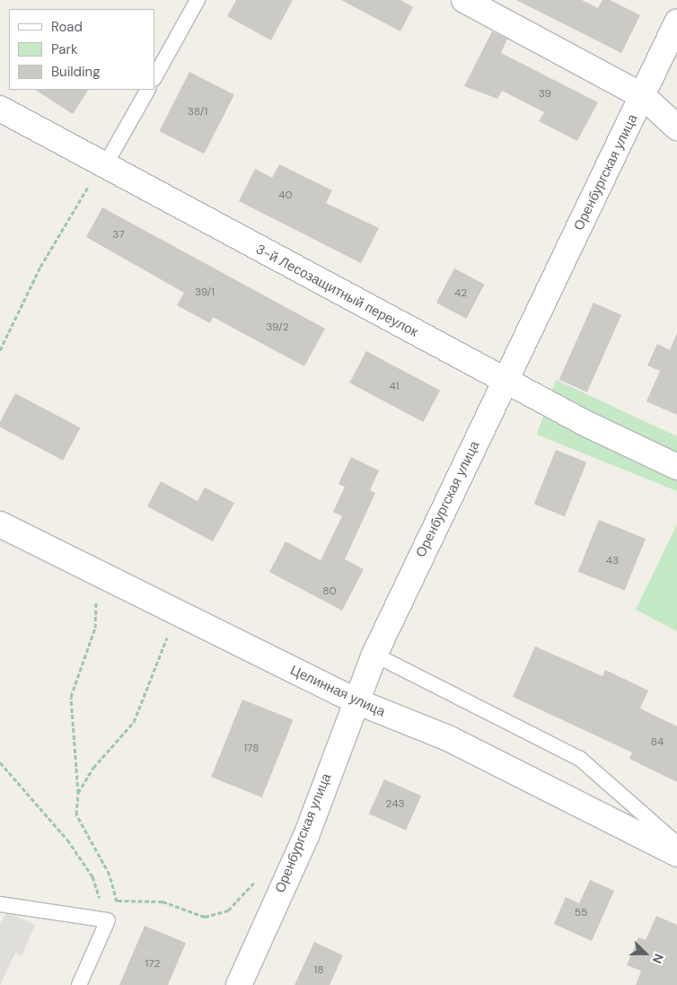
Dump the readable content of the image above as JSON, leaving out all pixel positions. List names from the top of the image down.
{
  "streets": {
    "street": ["Оренбургская улица", "3-й Лесозащитный переулок", "Целинная улица"]
  },
  "crossings": [
    ["Оренбургская улица", "3-й Лесозащитный переулок"],
    ["Оренбургская улица", "Целинная улица"]
  ],
  "house_numbers": [
    "39",
    "38/1",
    "40",
    "37",
    "39/1",
    "42",
    "39/2",
    "41",
    "43",
    "80",
    "84",
    "178",
    "243",
    "55",
    "172",
    "18"
  ],
  "legend": ["Road", "Park", "Building"],
  "north": "right"
}
